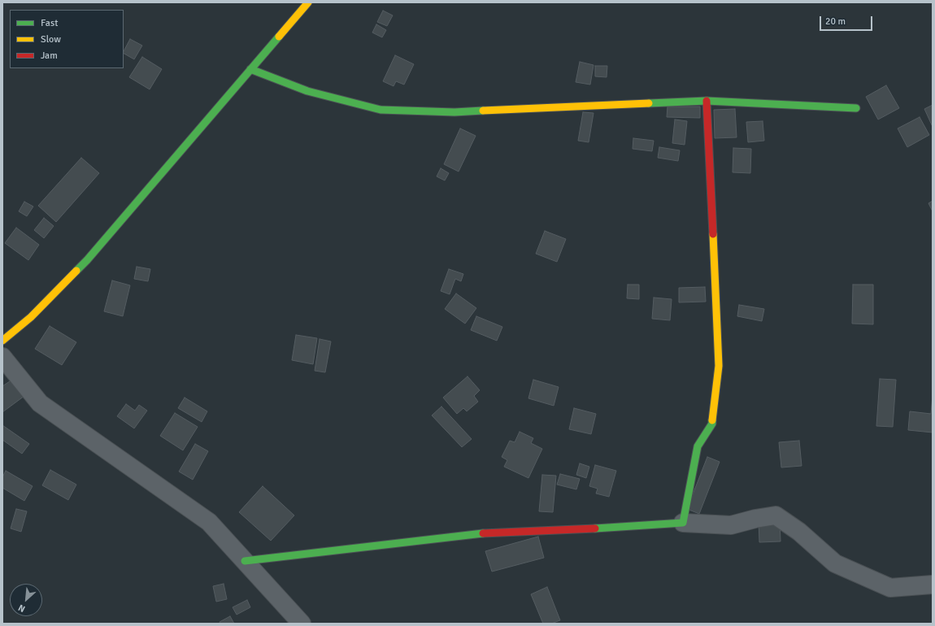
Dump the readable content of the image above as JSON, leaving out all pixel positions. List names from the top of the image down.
{
  "legend": ["Fast", "Slow", "Jam"],
  "scale_bar": "20 m",
  "north": "bottom left"
}
